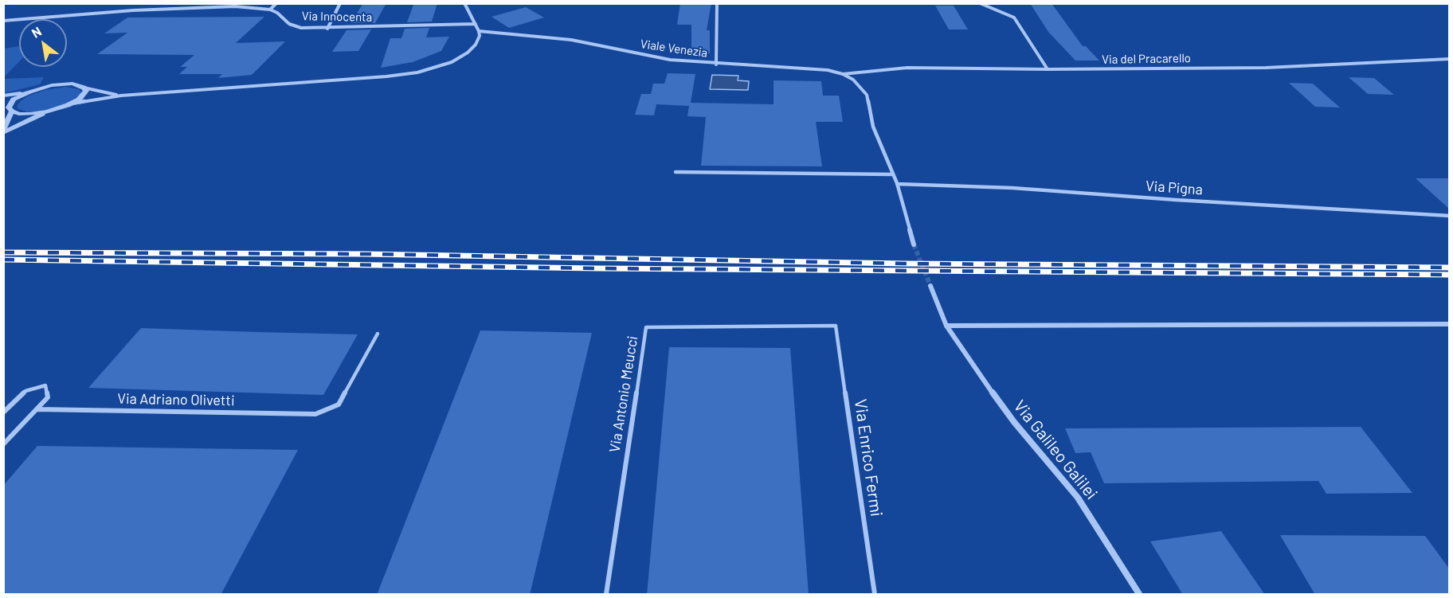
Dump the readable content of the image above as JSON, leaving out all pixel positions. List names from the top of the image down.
{
  "streets": {
    "street": [
      "Via Innocenta",
      "Viale Venezia",
      "Via del Pracarello",
      "Via Pigna",
      "Via Galileo Galilei"
    ],
    "lane": ["Via Antonio Meucci", "Via Adriano Olivetti", "Via Enrico Fermi"]
  },
  "crossings": [
    ["Viale Venezia", "Via del Pracarello"],
    ["Via Antonio Meucci", "Via Enrico Fermi"]
  ],
  "north": "top left"
}
